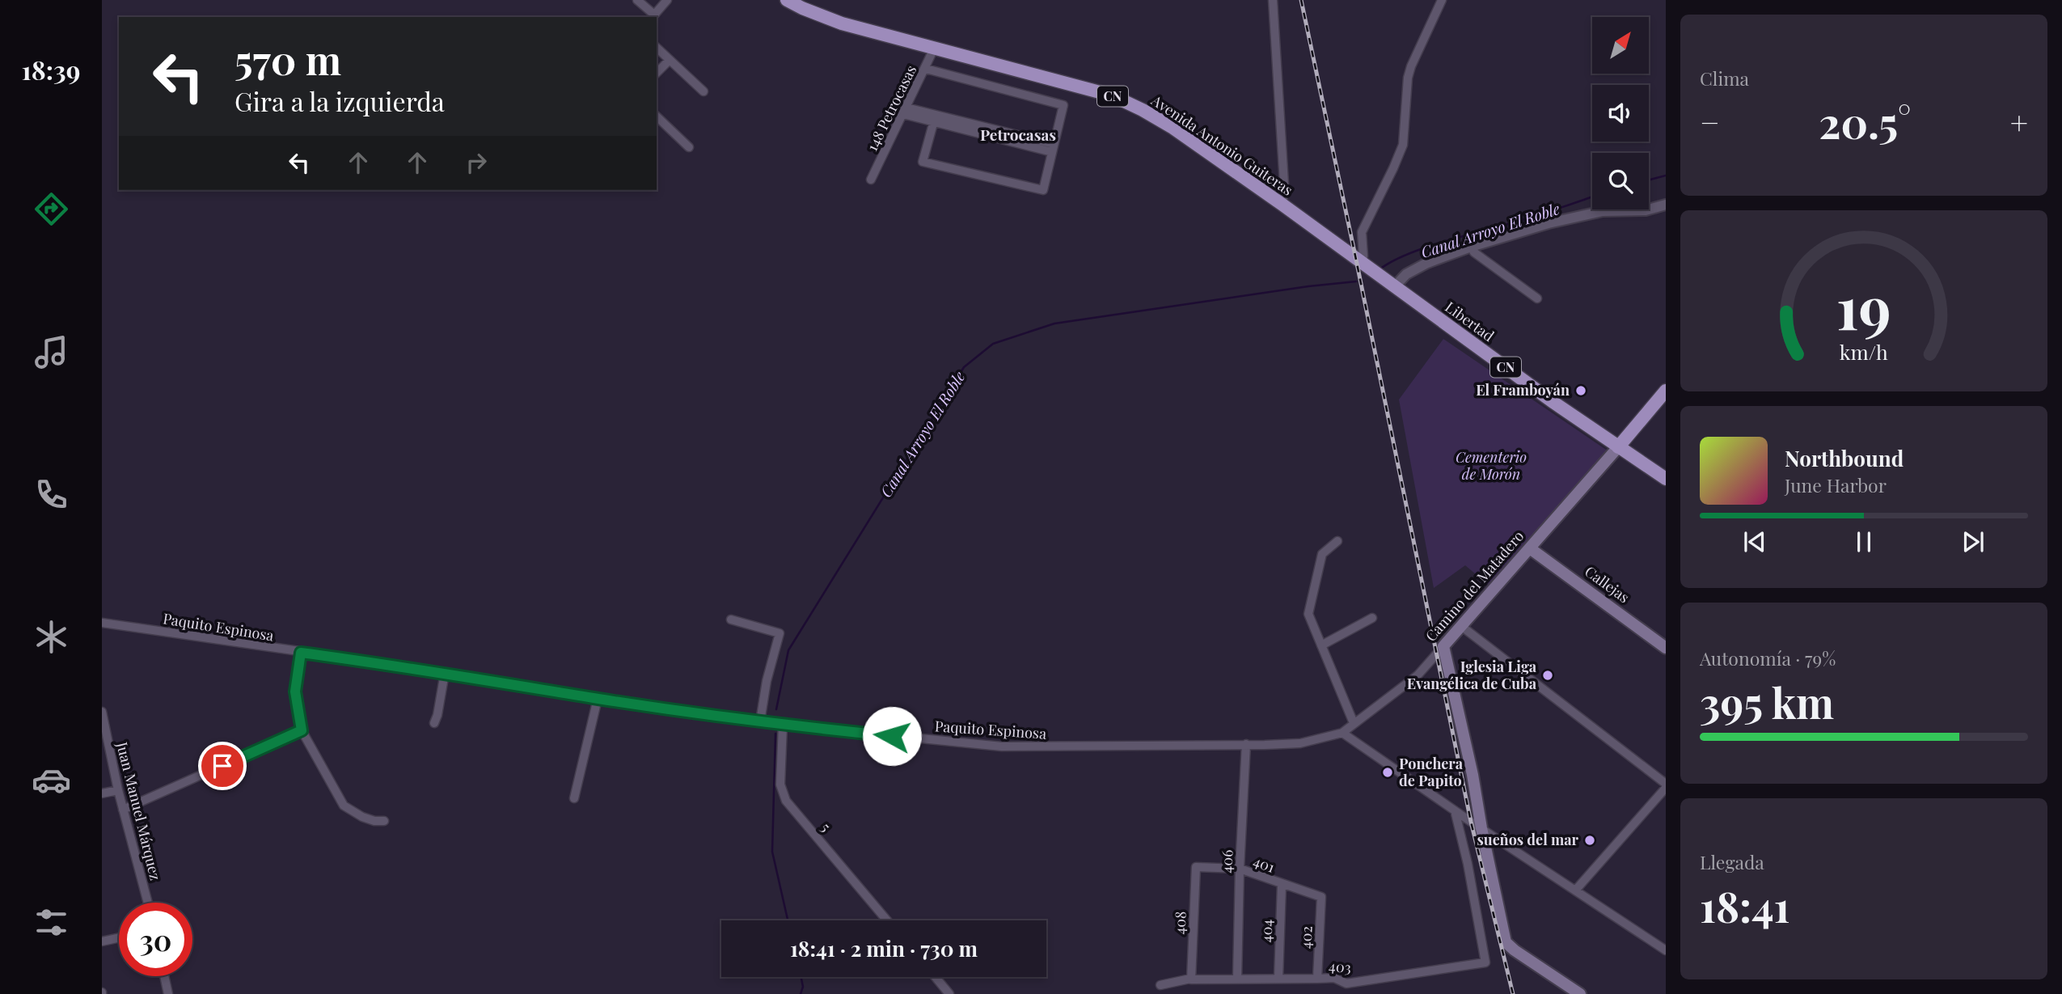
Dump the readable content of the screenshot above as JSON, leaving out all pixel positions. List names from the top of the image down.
{
  "streets": {
    "main road": [
      "CN",
      "Avenida Antonio Guiteras",
      "Libertad",
      "Callejas",
      "Camino del Matadero"
    ],
    "street": [
      "148 Petrocasas",
      "Paquito Espinosa",
      "Juan Manuel Márquez",
      "5",
      "406",
      "401",
      "408",
      "404",
      "402",
      "403"
    ]
  },
  "crossings": [
    ["148 Petrocasas", "Avenida Antonio Guiteras"],
    ["Avenida Antonio Guiteras", "Libertad"],
    ["Libertad", "Camino del Matadero"],
    ["Callejas", "Camino del Matadero"],
    ["Camino del Matadero", "Paquito Espinosa"],
    ["Paquito Espinosa", "5"],
    ["Paquito Espinosa", "406"],
    ["406", "401"],
    ["406", "403"],
    ["401", "408"],
    ["401", "404"],
    ["401", "402"],
    ["408", "403"],
    ["404", "403"],
    ["402", "403"]
  ],
  "districts": ["Petrocasas"],
  "water": ["Canal Arroyo El Roble"],
  "parks": ["Cementerio de Morón"],
  "places": [
    "El Framboyán",
    "Iglesia Liga Evangélica de Cuba",
    "Ponchera de Papito",
    "sueños del mar"
  ],
  "north": "top right",
  "page": {
    "tabs": "18:39",
    "tile": [
      "Clima",
      ["Autonomía · 79%", "395 km"],
      ["Llegada", "18:41"]
    ],
    "turn": ["570 m", "Gira a la izquierda"],
    "heat": ["−", "20.5°", "+"],
    "song": ["Northbound", "June Harbor"],
    "limit": "30",
    "trip": "18:41 · 2 min · 730 m",
    "gauge": ["19", "km/h"]
  }
}
